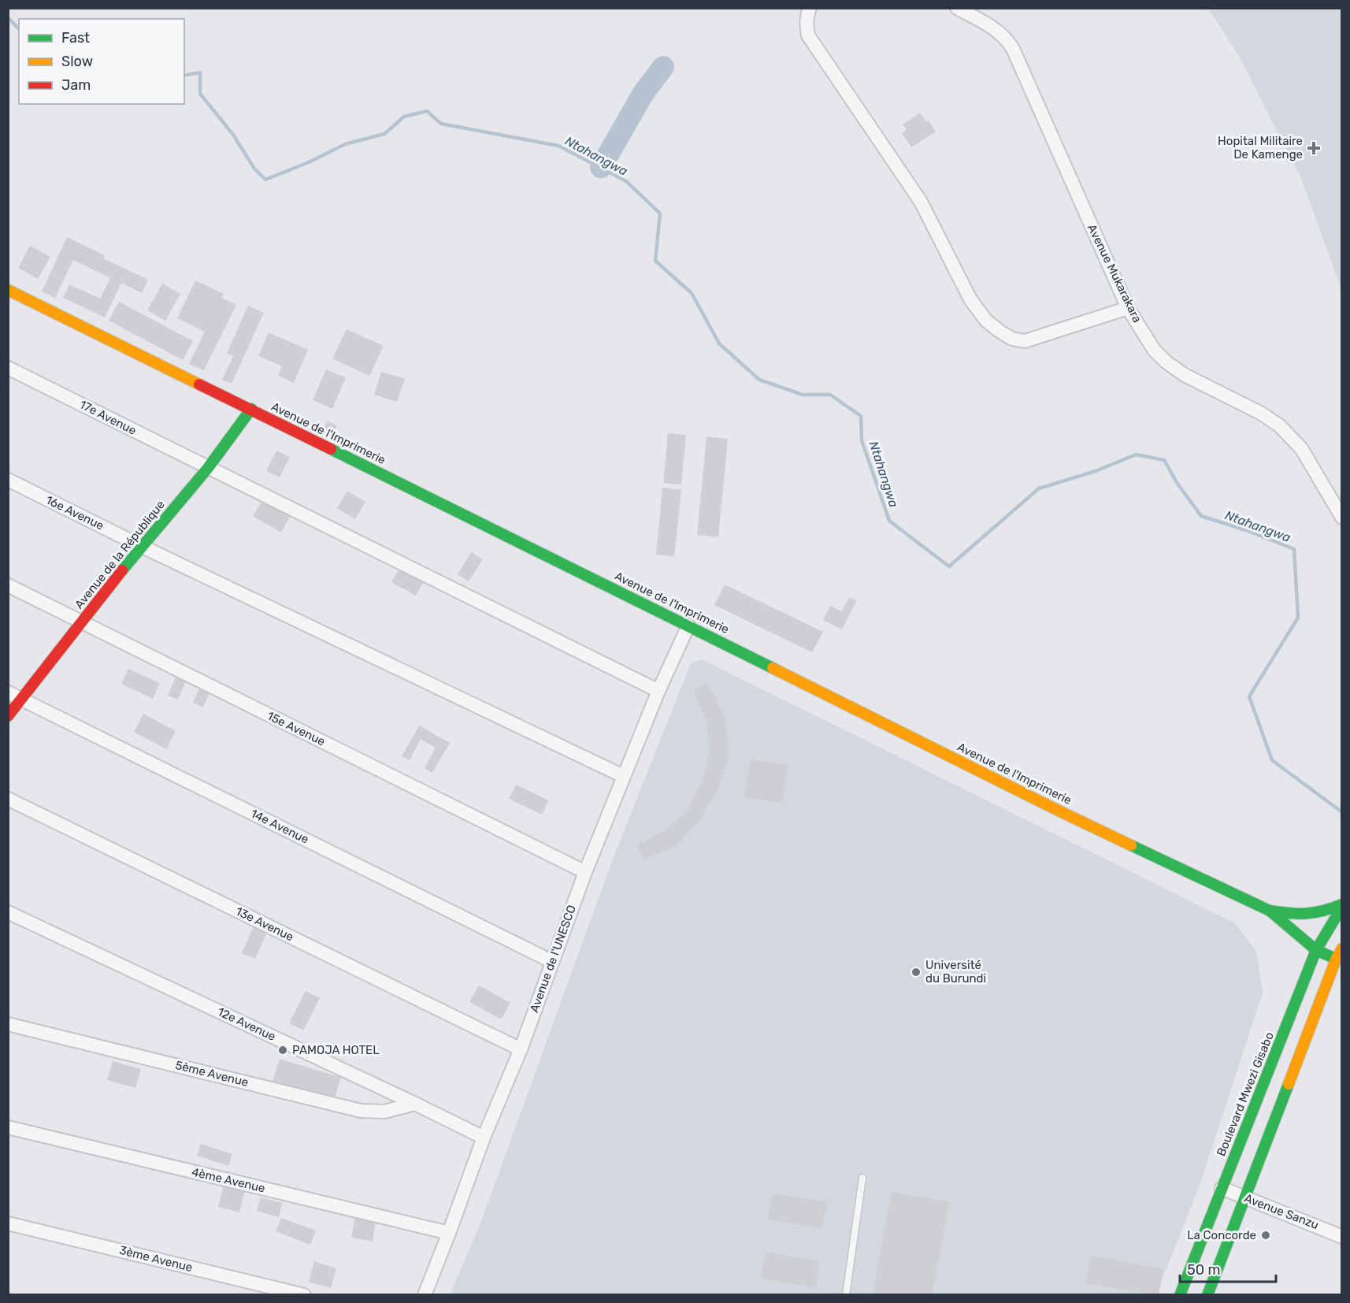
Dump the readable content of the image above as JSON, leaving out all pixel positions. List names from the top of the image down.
{
  "streets": {
    "street": [
      "Avenue Mukarakara",
      "17e Avenue",
      "Avenue de l'Imprimerie",
      "16e Avenue",
      "Avenue de la République",
      "15e Avenue",
      "14e Avenue",
      "13e Avenue",
      "Avenue de l'UNESCO",
      "12e Avenue",
      "5ème Avenue",
      "Boulevard Mwezi Gisabo",
      "4ème Avenue",
      "Avenue Sanzu",
      "3ème Avenue"
    ]
  },
  "crossings": [
    ["17e Avenue", "Avenue de la République"],
    ["17e Avenue", "Avenue de l'UNESCO"],
    ["Avenue de l'Imprimerie", "Avenue de la République"],
    ["Avenue de l'Imprimerie", "Avenue de l'UNESCO"],
    ["Avenue de l'Imprimerie", "Boulevard Mwezi Gisabo"],
    ["16e Avenue", "Avenue de la République"],
    ["16e Avenue", "Avenue de l'UNESCO"],
    ["Avenue de la République", "15e Avenue"],
    ["Avenue de la République", "14e Avenue"],
    ["15e Avenue", "Avenue de l'UNESCO"],
    ["14e Avenue", "Avenue de l'UNESCO"],
    ["13e Avenue", "Avenue de l'UNESCO"],
    ["Avenue de l'UNESCO", "12e Avenue"],
    ["Avenue de l'UNESCO", "4ème Avenue"],
    ["12e Avenue", "5ème Avenue"],
    ["Boulevard Mwezi Gisabo", "Avenue Sanzu"]
  ],
  "water": ["Ntahangwa"],
  "places": {
    "health": ["Hopital Militaire De Kamenge"],
    "other": ["Université du Burundi", "PAMOJA HOTEL", "La Concorde"]
  },
  "legend": ["Fast", "Slow", "Jam"],
  "scale_bar": "50 m"
}
